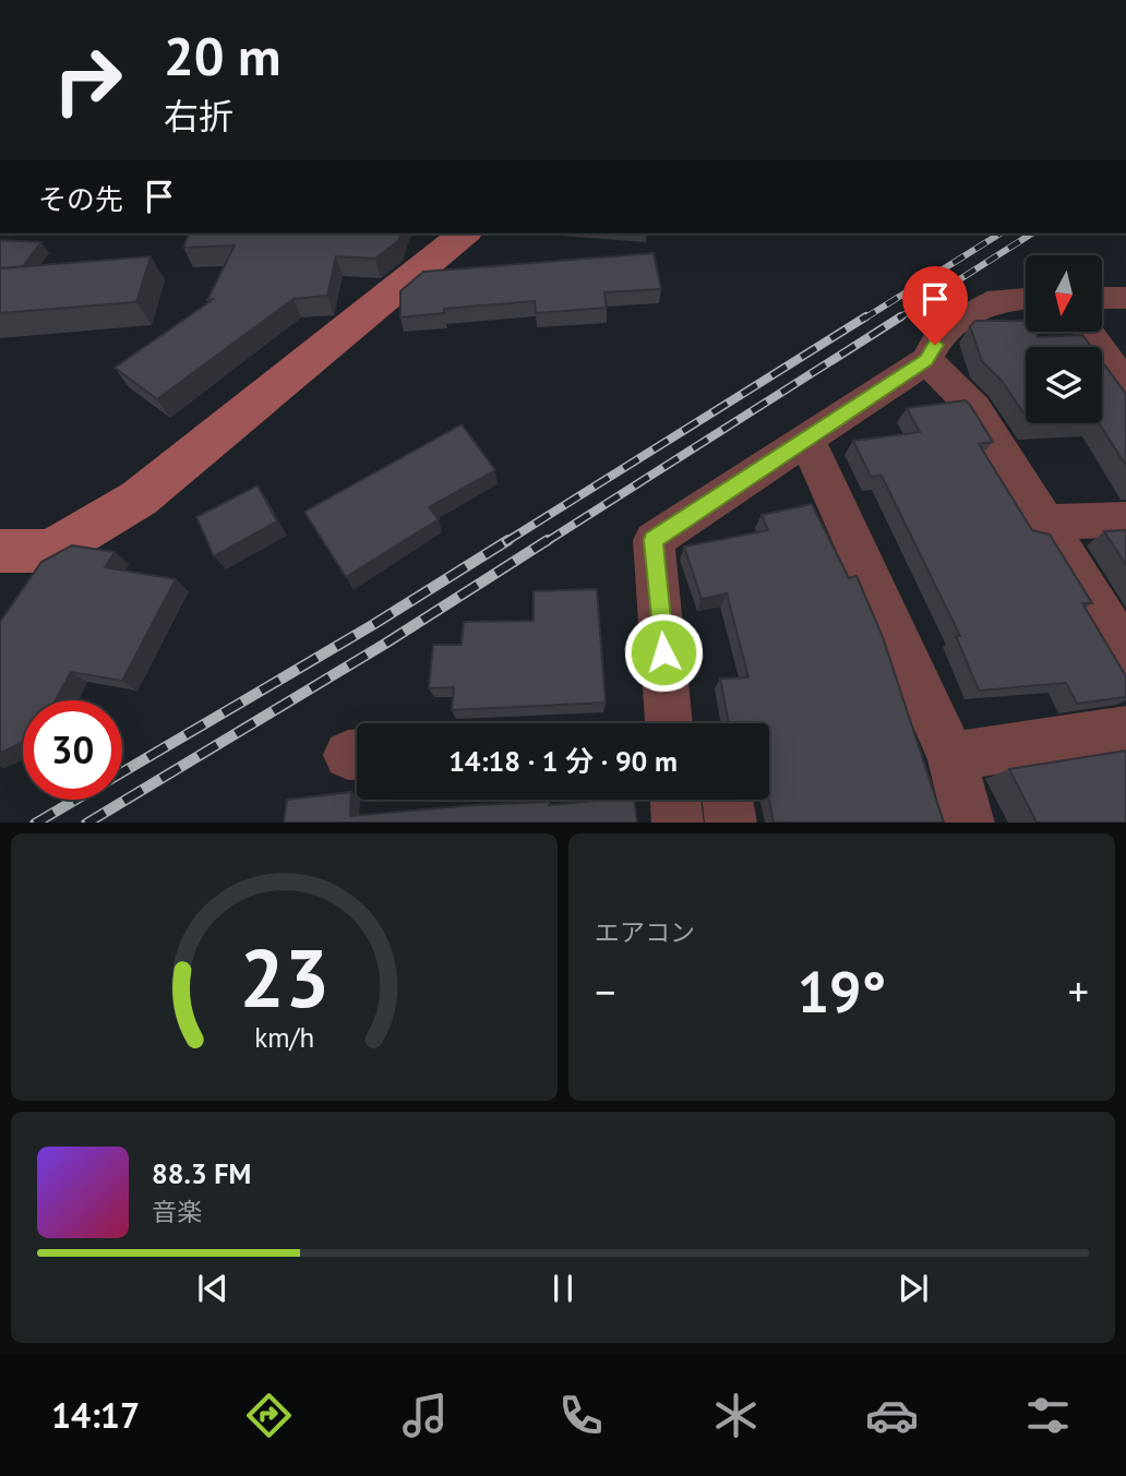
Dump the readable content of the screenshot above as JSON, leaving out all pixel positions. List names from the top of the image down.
{
  "north": "bottom",
  "page": {
    "turn": ["20 m", "右折"],
    "then": "その先",
    "limit": "30",
    "trip": "14:18 · 1 分 · 90 m",
    "tile": "エアコン",
    "heat": ["−", "19°", "+"],
    "song": ["88.3 FM", "音楽"],
    "tabs": "14:17",
    "gauge": ["23", "km/h"]
  }
}
